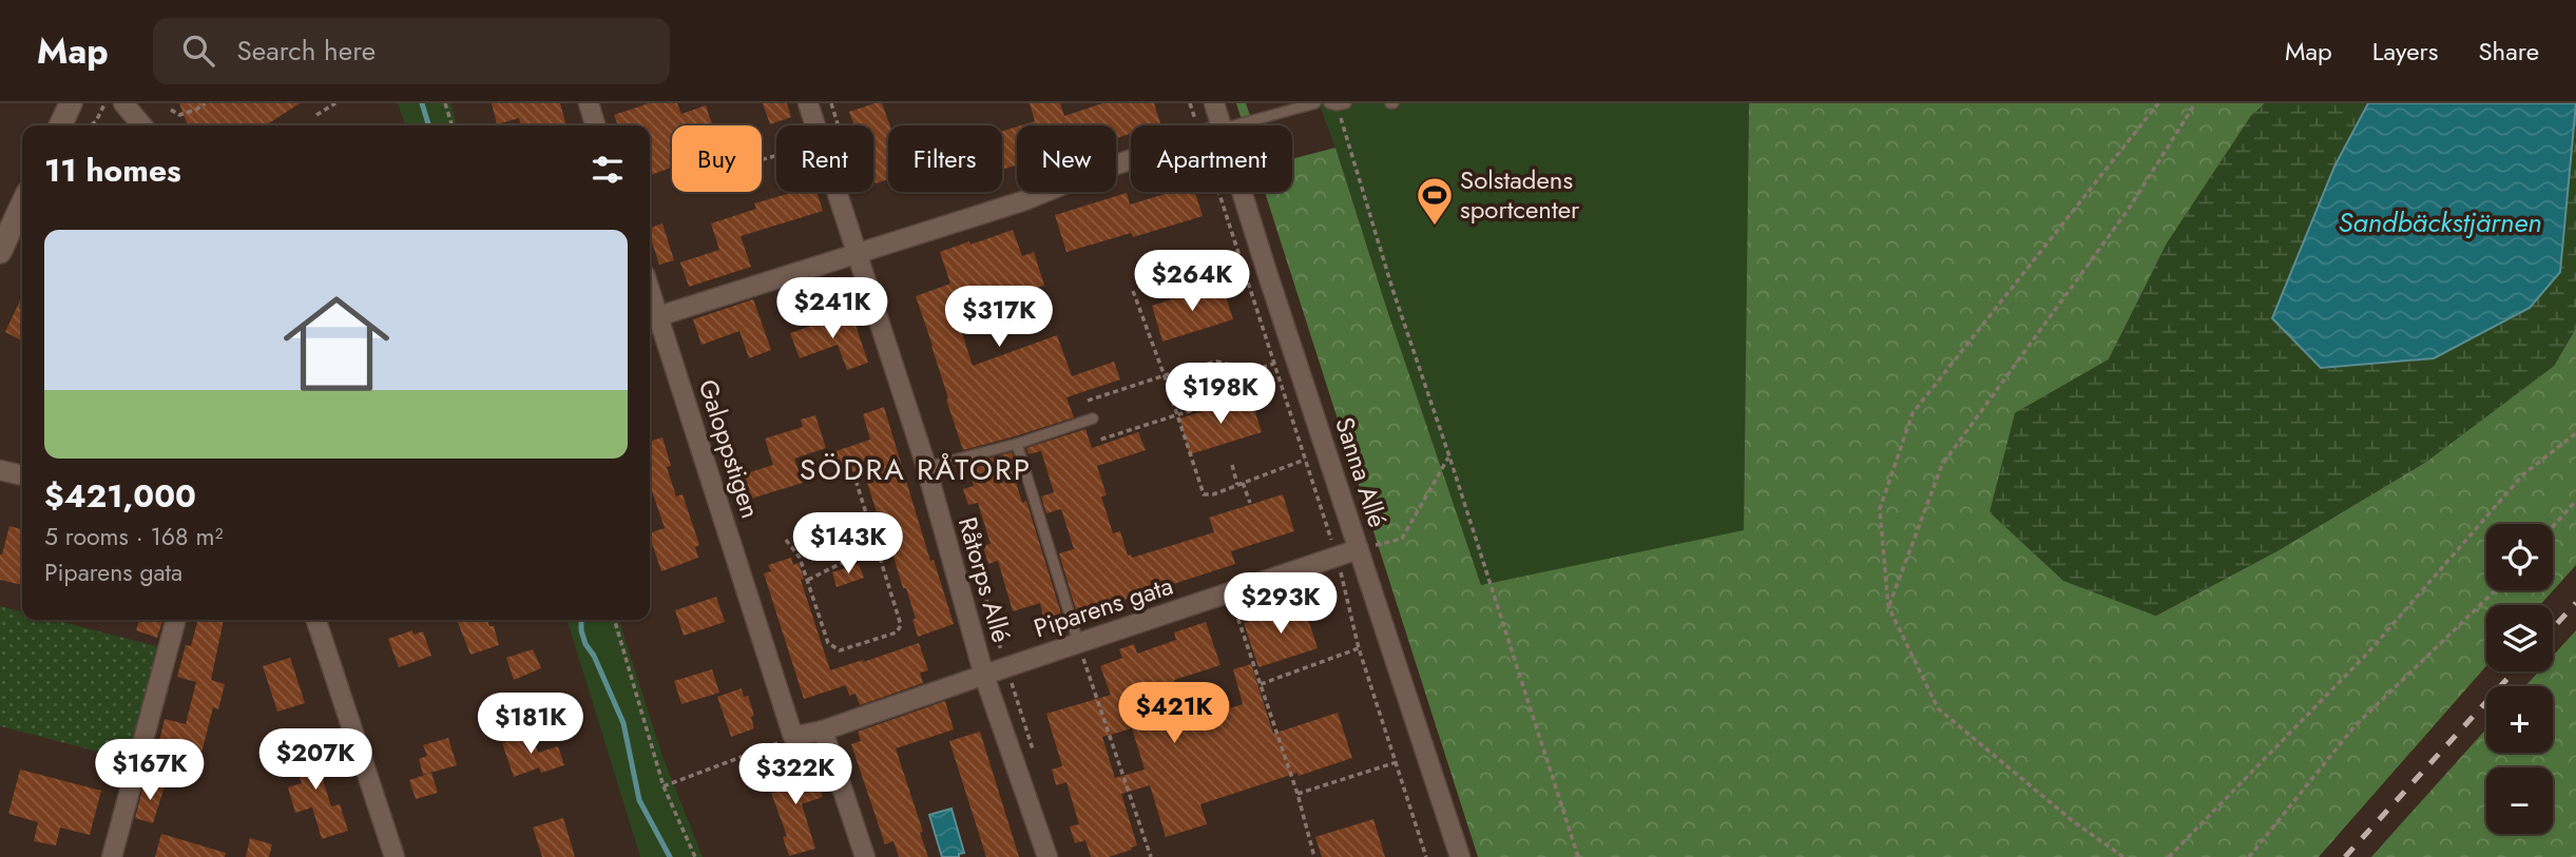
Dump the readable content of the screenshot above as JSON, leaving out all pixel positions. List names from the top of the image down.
{
  "streets": {
    "street": [
      "Galoppstigen",
      "Sanna Allé",
      "Råtorps Allé",
      "Piparens gata"
    ]
  },
  "crossings": [
    ["Sanna Allé", "Piparens gata"],
    ["Råtorps Allé", "Piparens gata"]
  ],
  "districts": ["SÖDRA RÅTORP"],
  "water": ["Sandbäckstjärnen"],
  "places": {
    "sports": ["Solstadens sportcenter"]
  },
  "page": {
    "header": "Map",
    "search": "Search here",
    "nav": ["Map", "Layers", "Share"],
    "chip": [
      "Buy",
      "Rent",
      "Filters",
      "New",
      "Apartment"
    ],
    "heading": "11 homes",
    "list": [
      {
        "name": "$421,000",
        "note": "5 rooms · 168 m² · Piparens gata"
      }
    ],
    "price": [
      "$264K",
      "$241K",
      "$317K",
      "$198K",
      "$143K",
      "$293K",
      "$421K",
      "$181K",
      "$207K",
      "$167K",
      "$322K"
    ],
    "map_buttons": ["+", "−"]
  }
}
